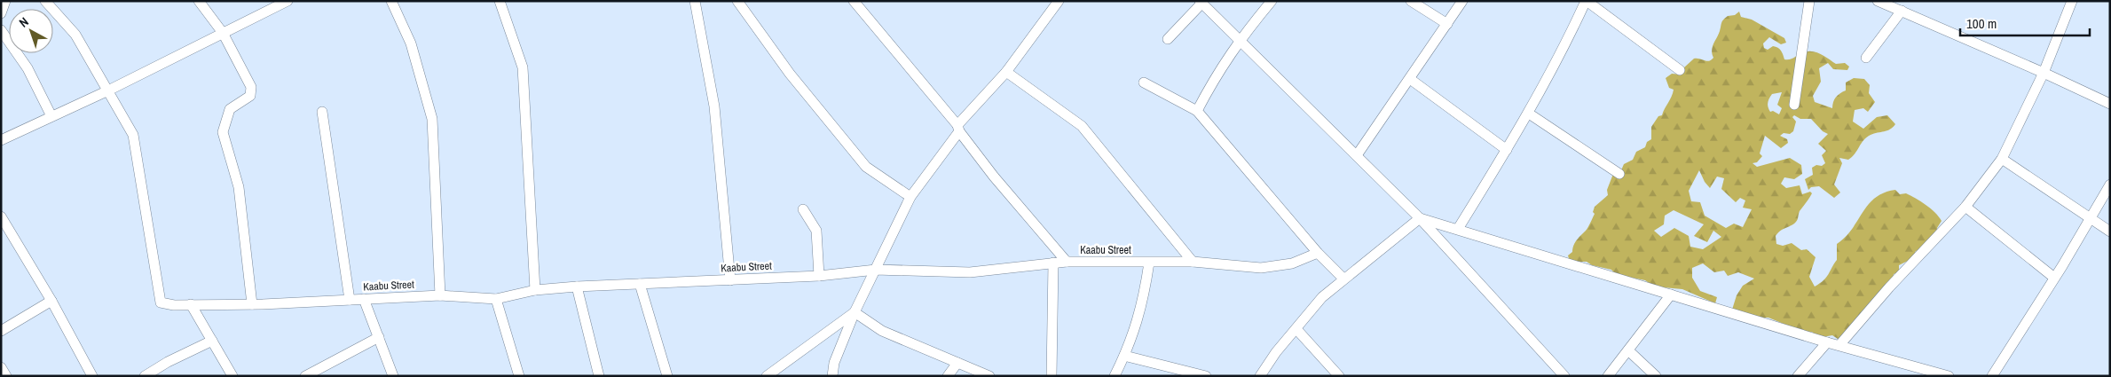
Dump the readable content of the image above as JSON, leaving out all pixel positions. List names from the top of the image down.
{
  "streets": {
    "street": ["Kaabu Street"]
  },
  "scale_bar": "100 m",
  "north": "top left"
}
